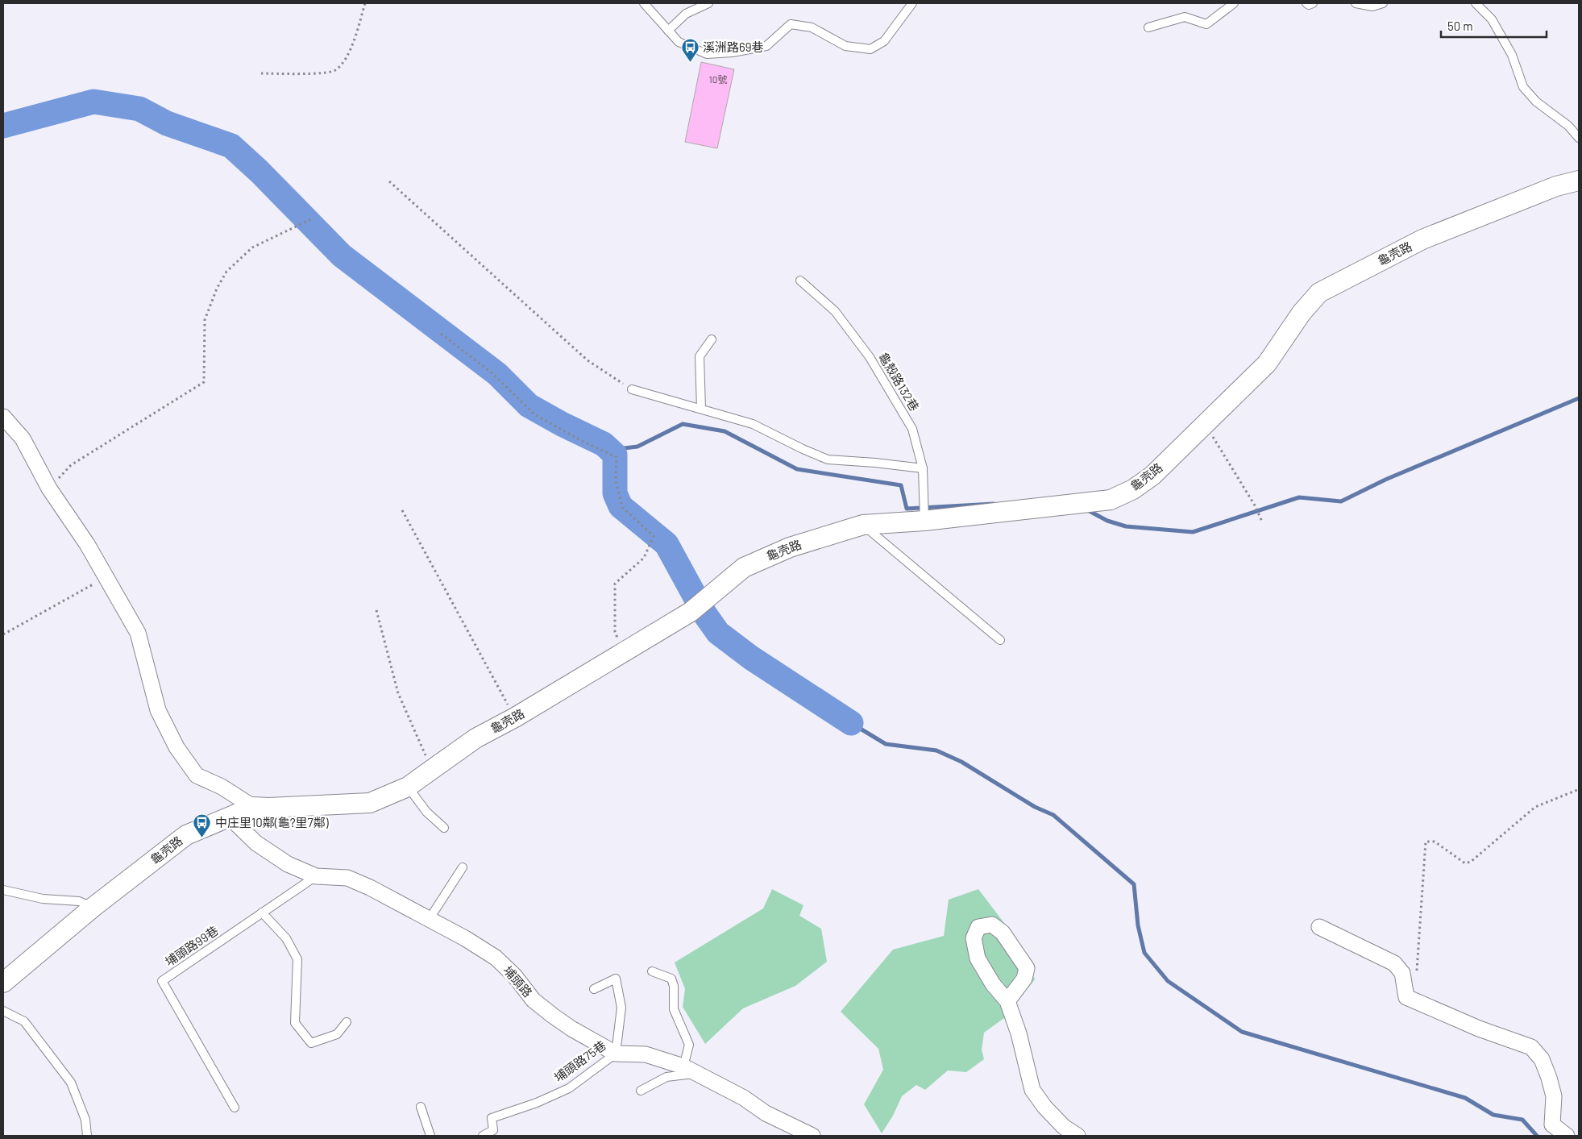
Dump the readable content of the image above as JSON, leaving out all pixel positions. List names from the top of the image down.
{
  "streets": {
    "street": ["龜壳路", "埔頭路"],
    "lane": ["龜殼路132巷", "埔頭路99巷", "埔頭路75巷"]
  },
  "crossings": [
    ["龜壳路", "龜殼路132巷"],
    ["龜壳路", "埔頭路"],
    ["埔頭路99巷", "埔頭路"],
    ["埔頭路", "埔頭路75巷"]
  ],
  "places": {
    "bus stop": ["溪洲路69巷", "中庄里10鄰(龜?里7鄰)"]
  },
  "house_numbers": ["10號"],
  "scale_bar": "50 m"
}
